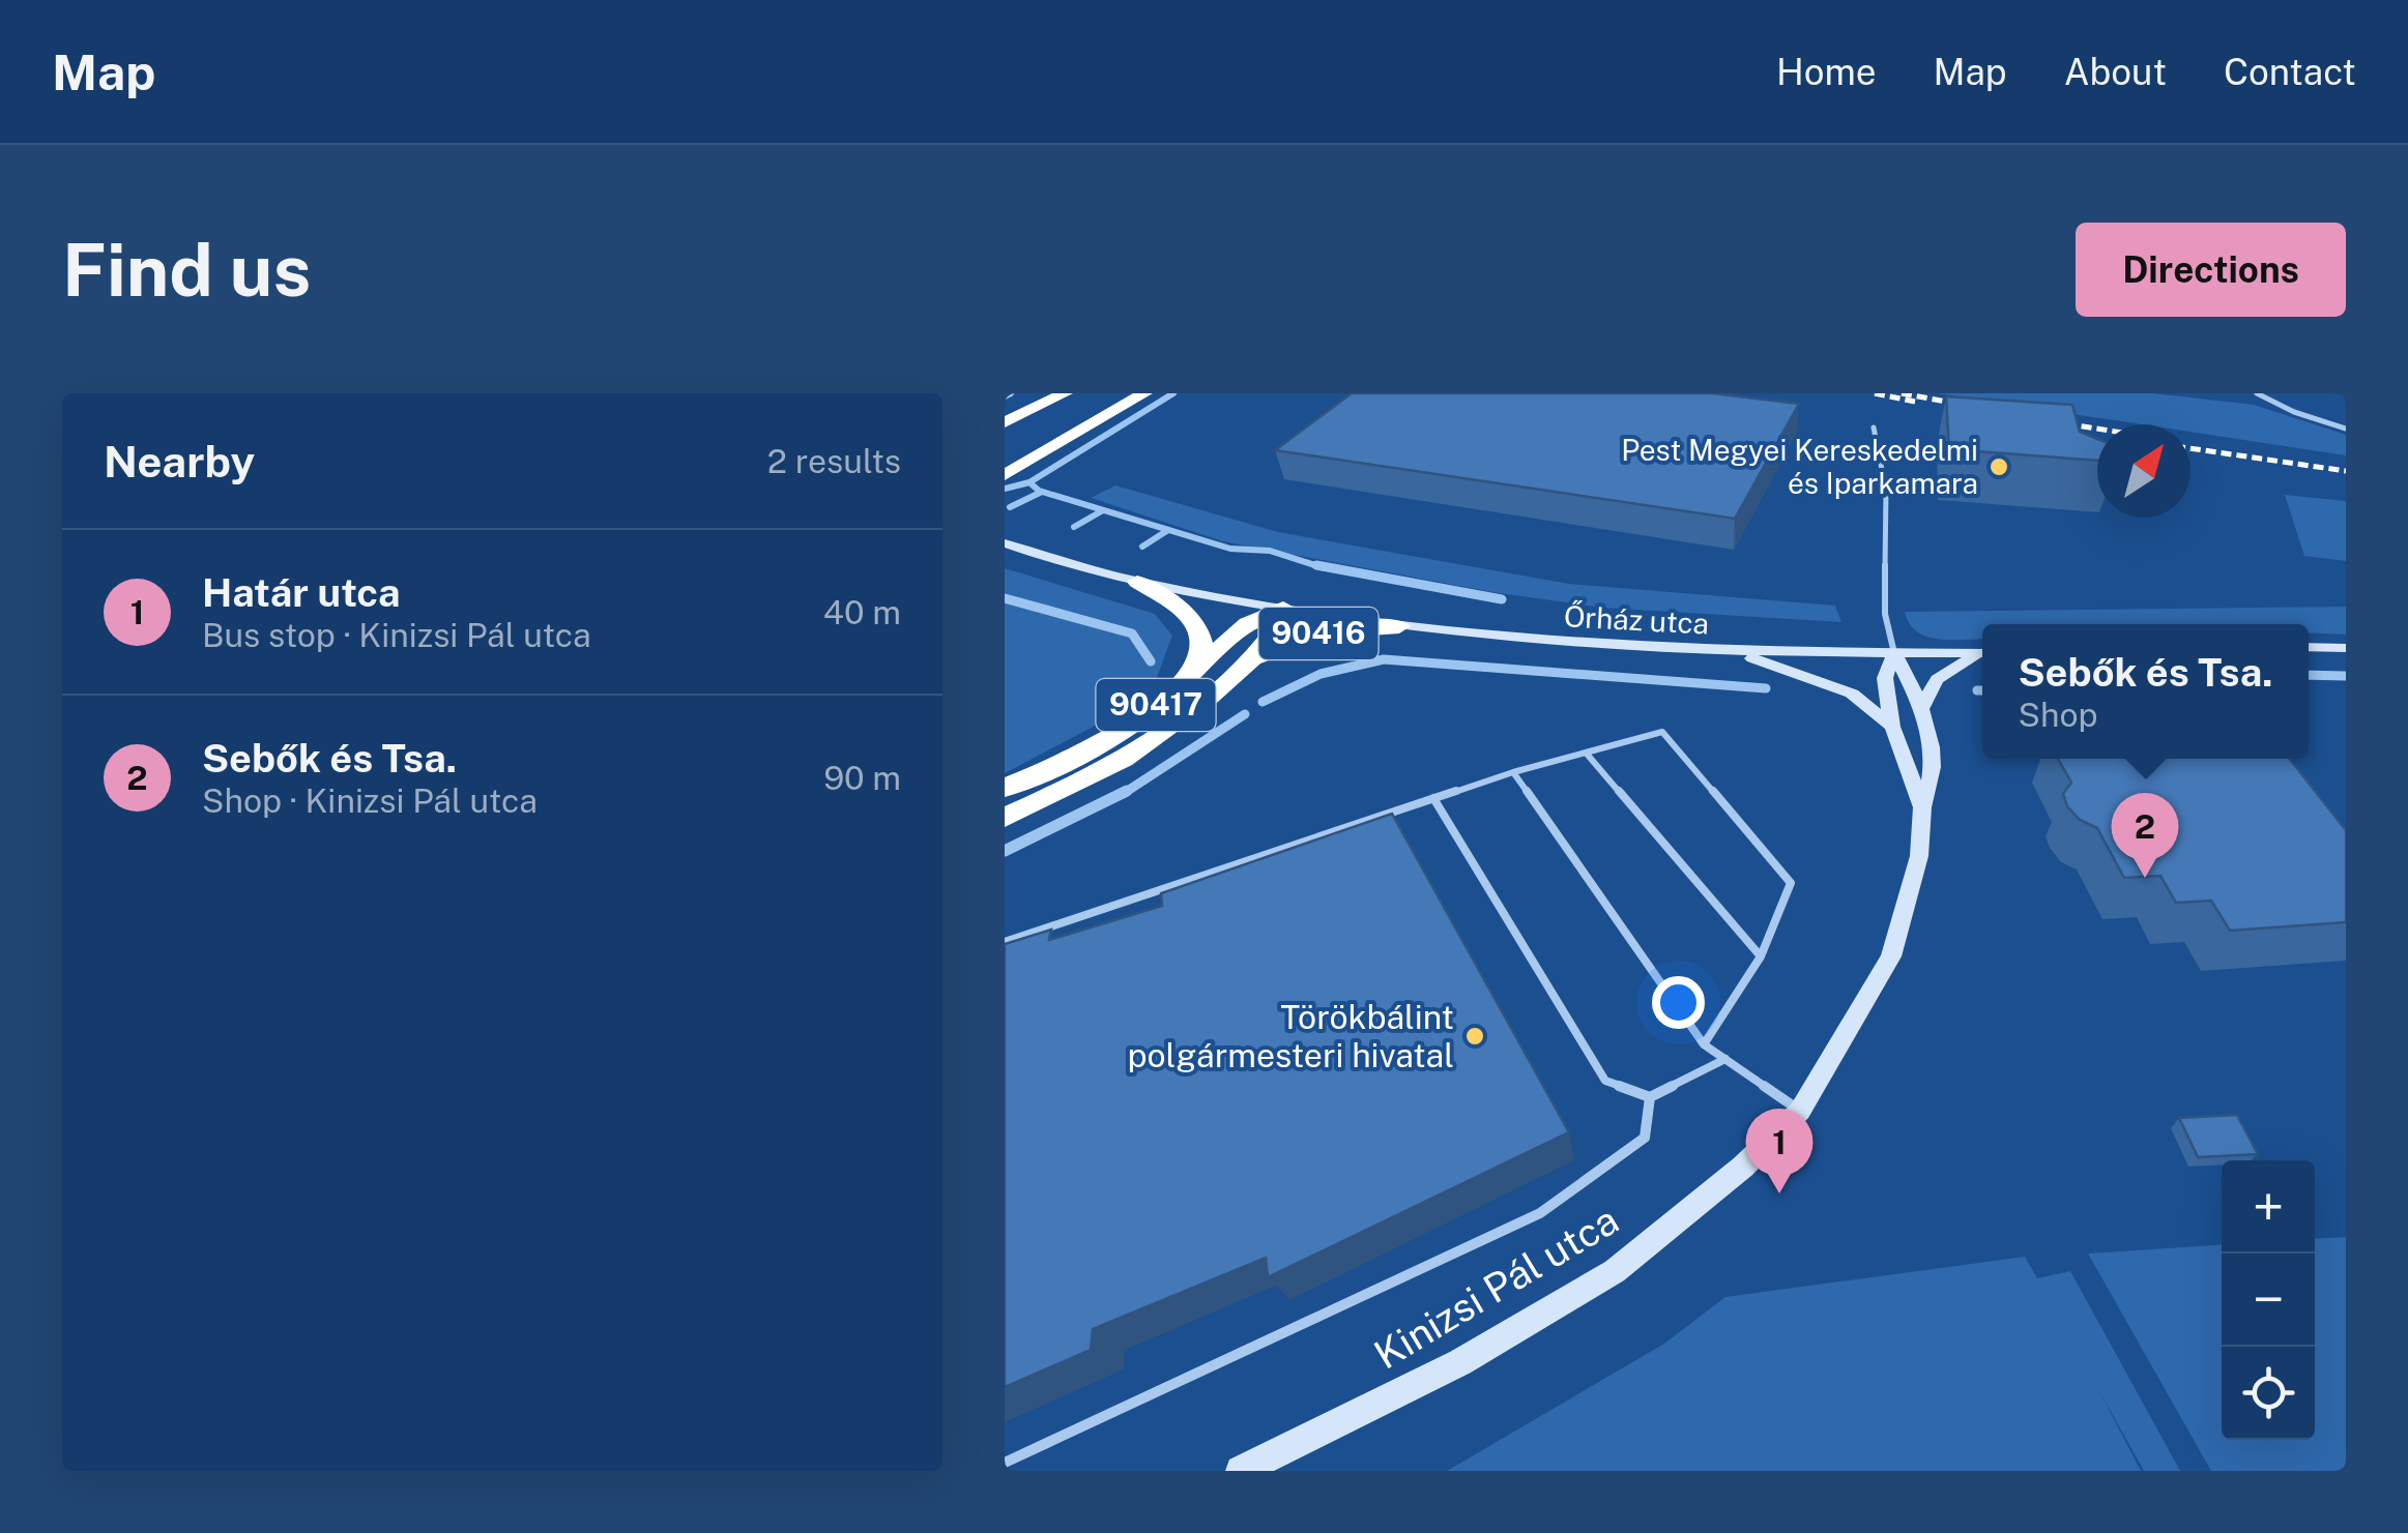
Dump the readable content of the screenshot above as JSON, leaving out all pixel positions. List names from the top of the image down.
{
  "streets": {
    "highway": ["90416", "90417"],
    "street": ["Őrház utca", "Kinizsi Pál utca"]
  },
  "crossings": [
    ["Őrház utca", "90416"],
    ["Őrház utca", "90417"],
    ["Őrház utca", "Kinizsi Pál utca"],
    ["90416", "90417"]
  ],
  "places": ["Pest Megyei Kereskedelmi és Iparkamara", "Törökbálint polgármesteri hivatal"],
  "north": "top right",
  "page": {
    "header": "Map",
    "nav": [
      "Home",
      "Map",
      "About",
      "Contact"
    ],
    "buttons": "Directions",
    "title": "Find us",
    "heading": ["Nearby", "2 results"],
    "list": [
      {
        "mark": "1",
        "name": "Határ utca",
        "note": "Bus stop · Kinizsi Pál utca",
        "value": "40 m"
      },
      {
        "mark": "2",
        "name": "Sebők és Tsa.",
        "note": "Shop · Kinizsi Pál utca",
        "value": "90 m"
      }
    ],
    "popup": ["Sebők és Tsa.", "Shop"],
    "pins": ["2", "1"],
    "map_buttons": ["+", "−"]
  }
}
